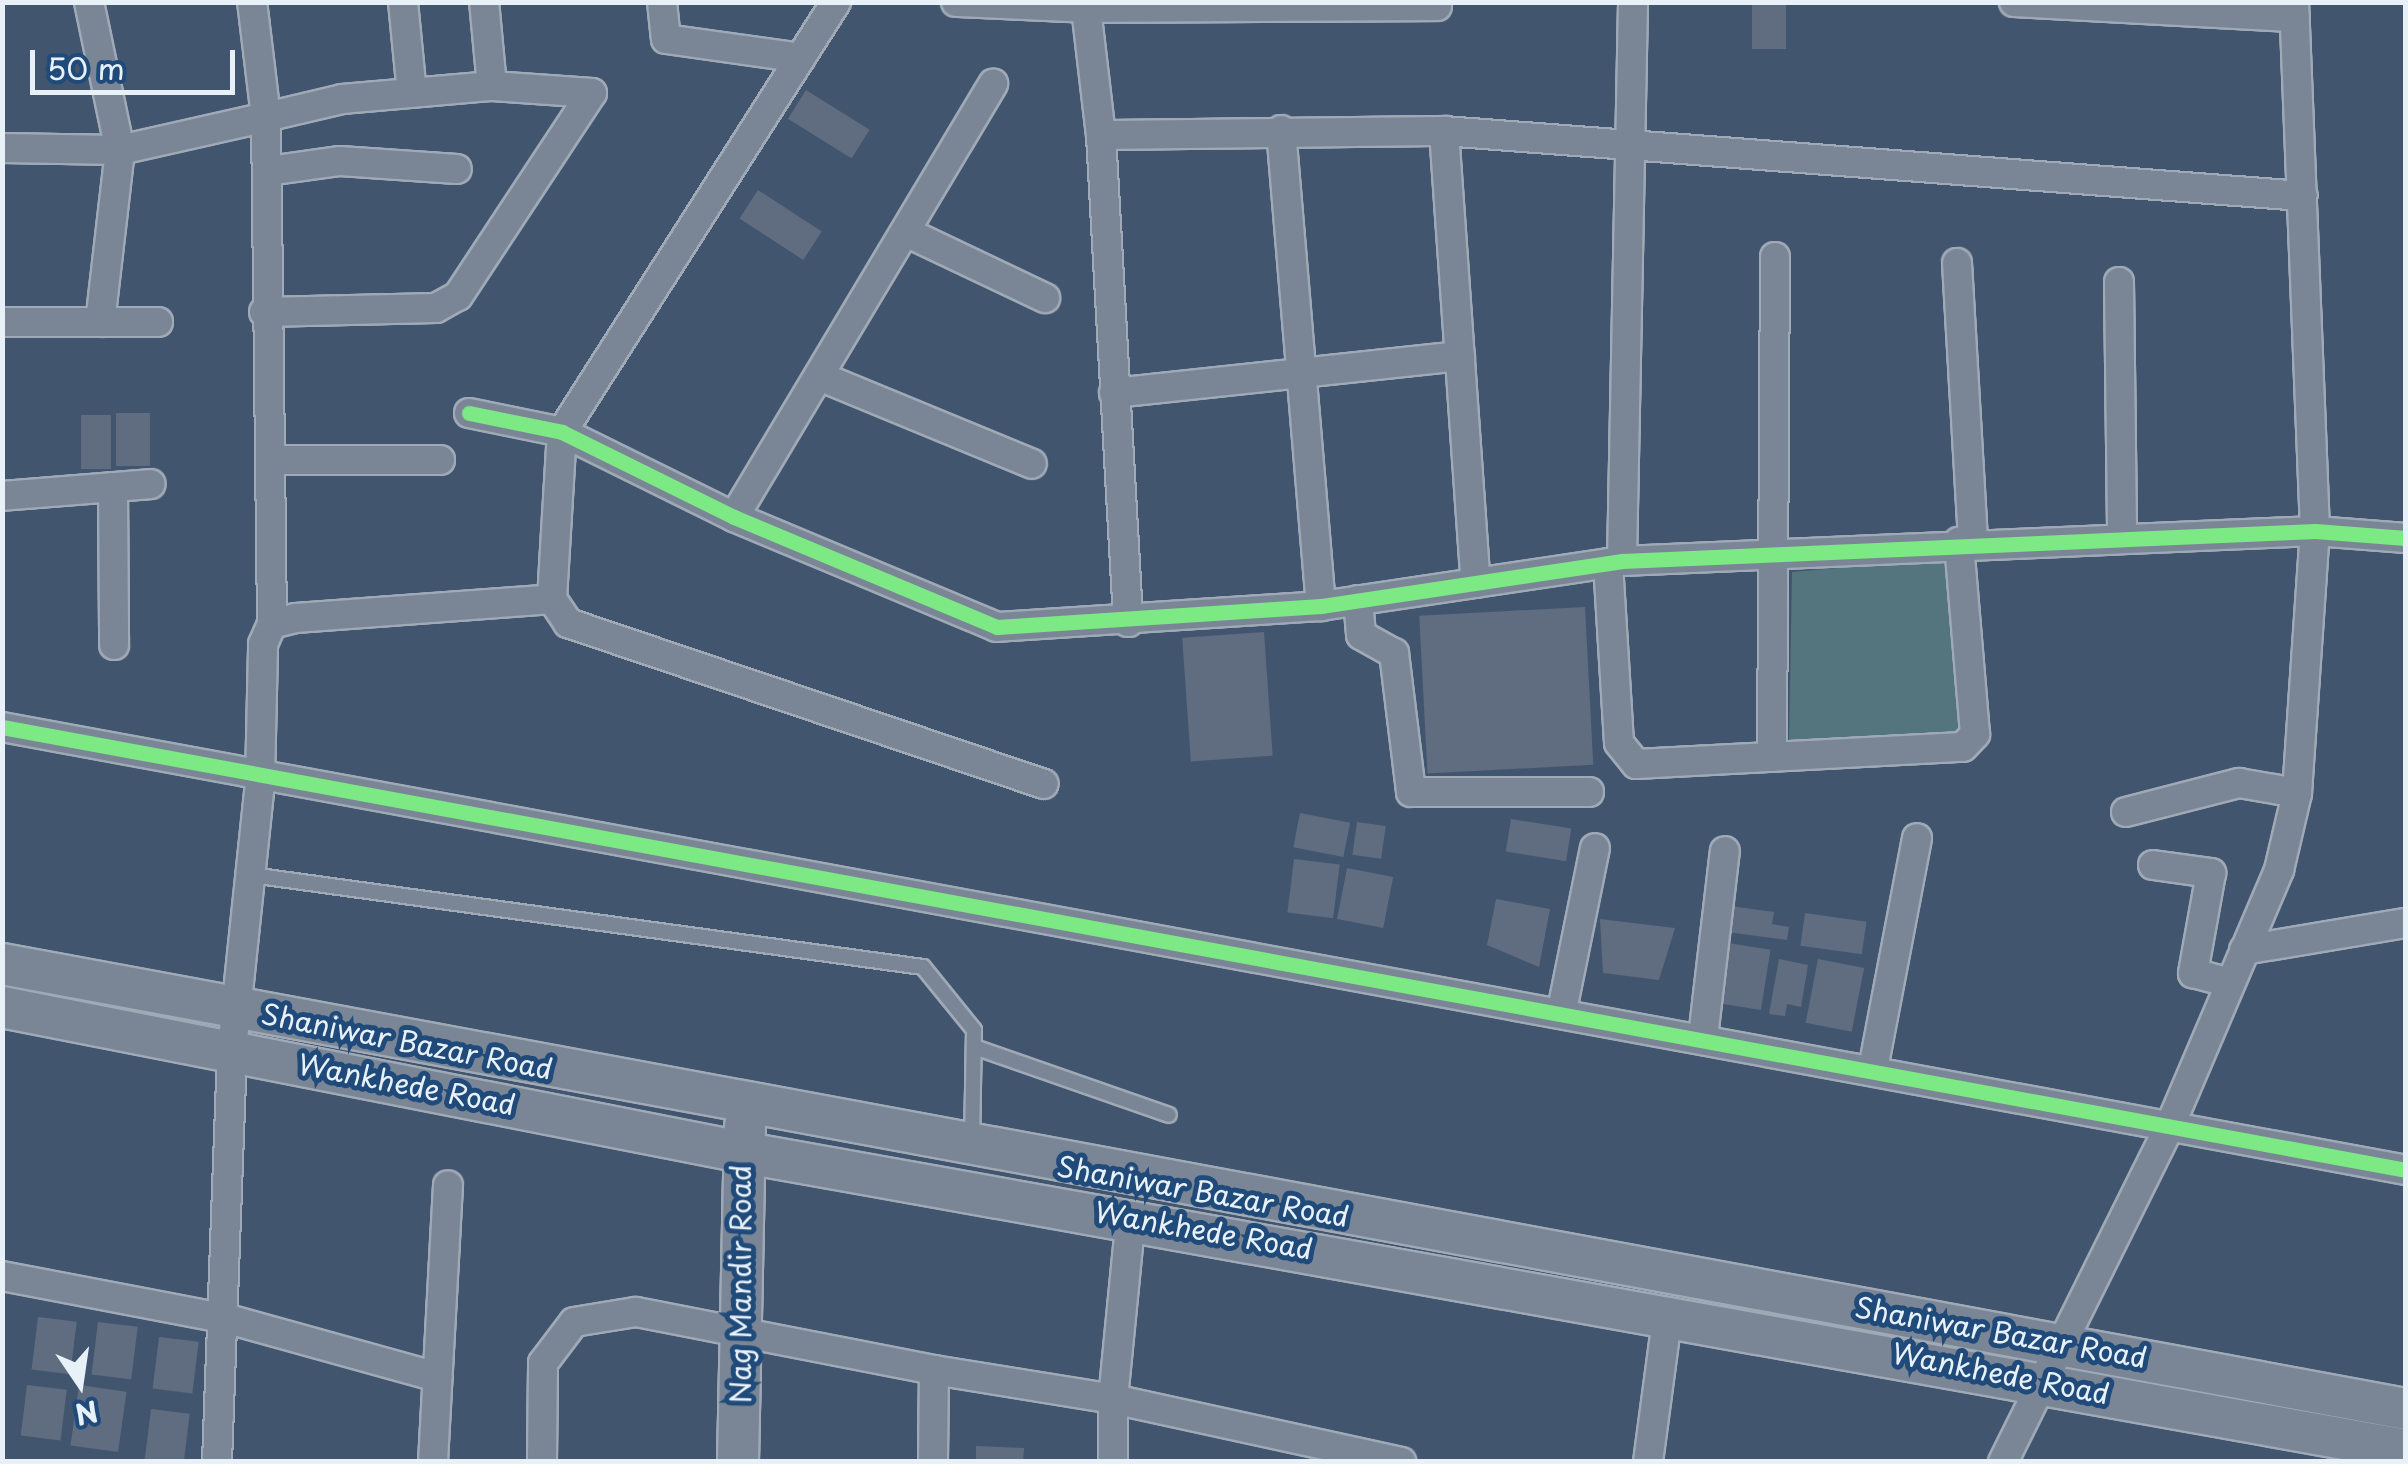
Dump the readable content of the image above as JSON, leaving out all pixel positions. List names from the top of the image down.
{
  "streets": {
    "main road": ["Shaniwar Bazar Road", "Wankhede Road", "Nag Mandir Road"]
  },
  "crossings": [
    ["Shaniwar Bazar Road", "Nag Mandir Road"],
    ["Wankhede Road", "Nag Mandir Road"]
  ],
  "scale_bar": "50 m",
  "north": "bottom"
}
